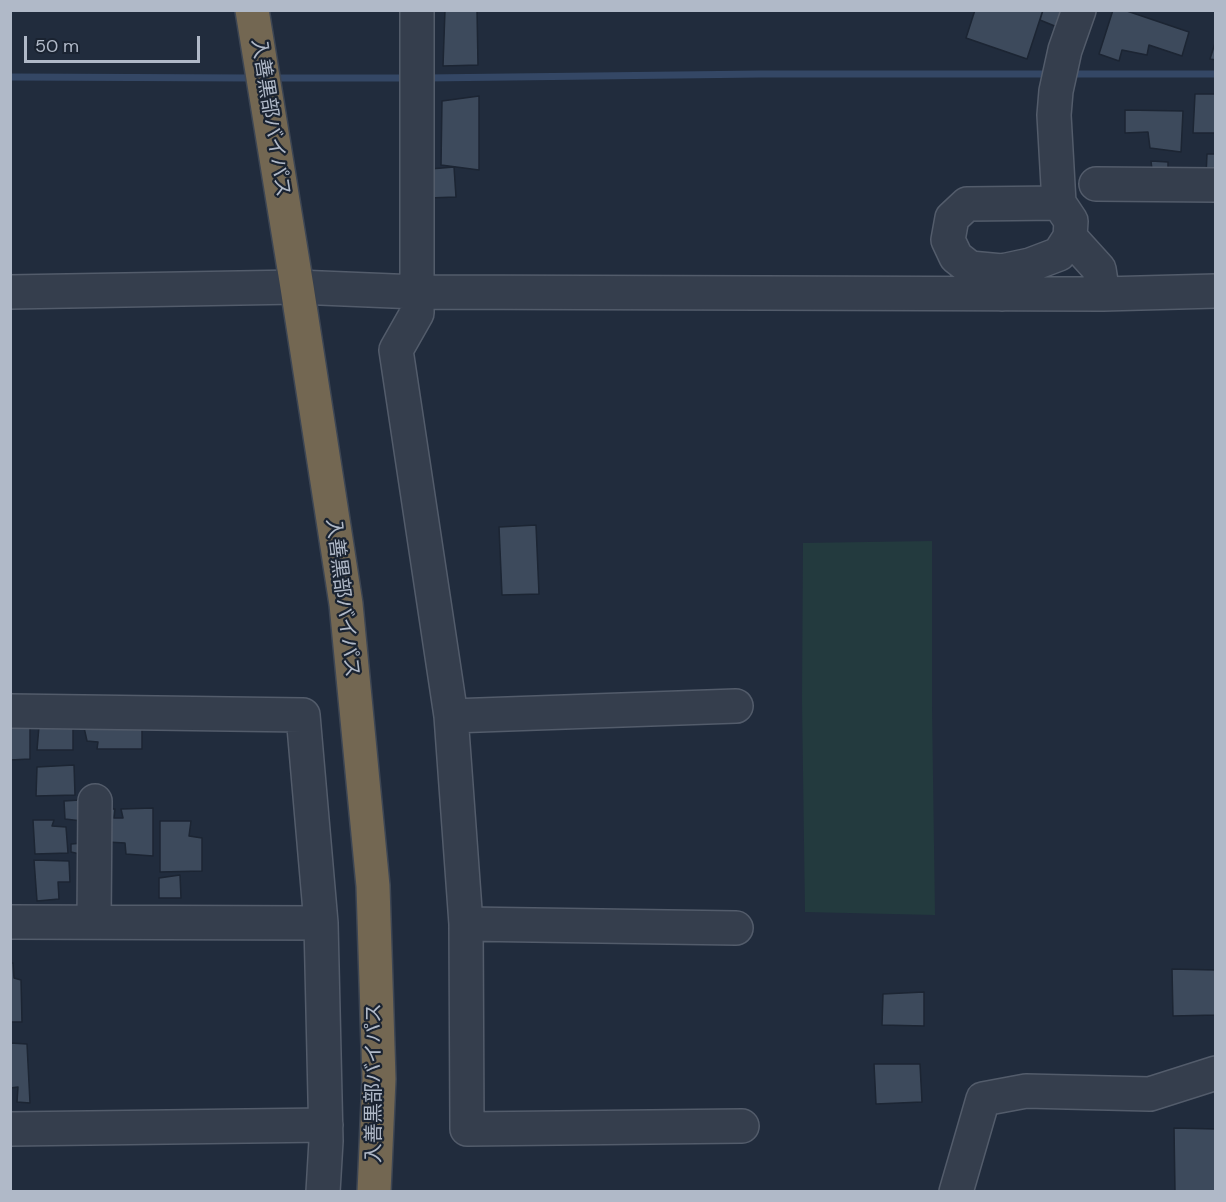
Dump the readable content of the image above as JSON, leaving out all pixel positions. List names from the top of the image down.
{
  "streets": {
    "highway": ["入善黒部バイパス"]
  },
  "scale_bar": "50 m"
}
